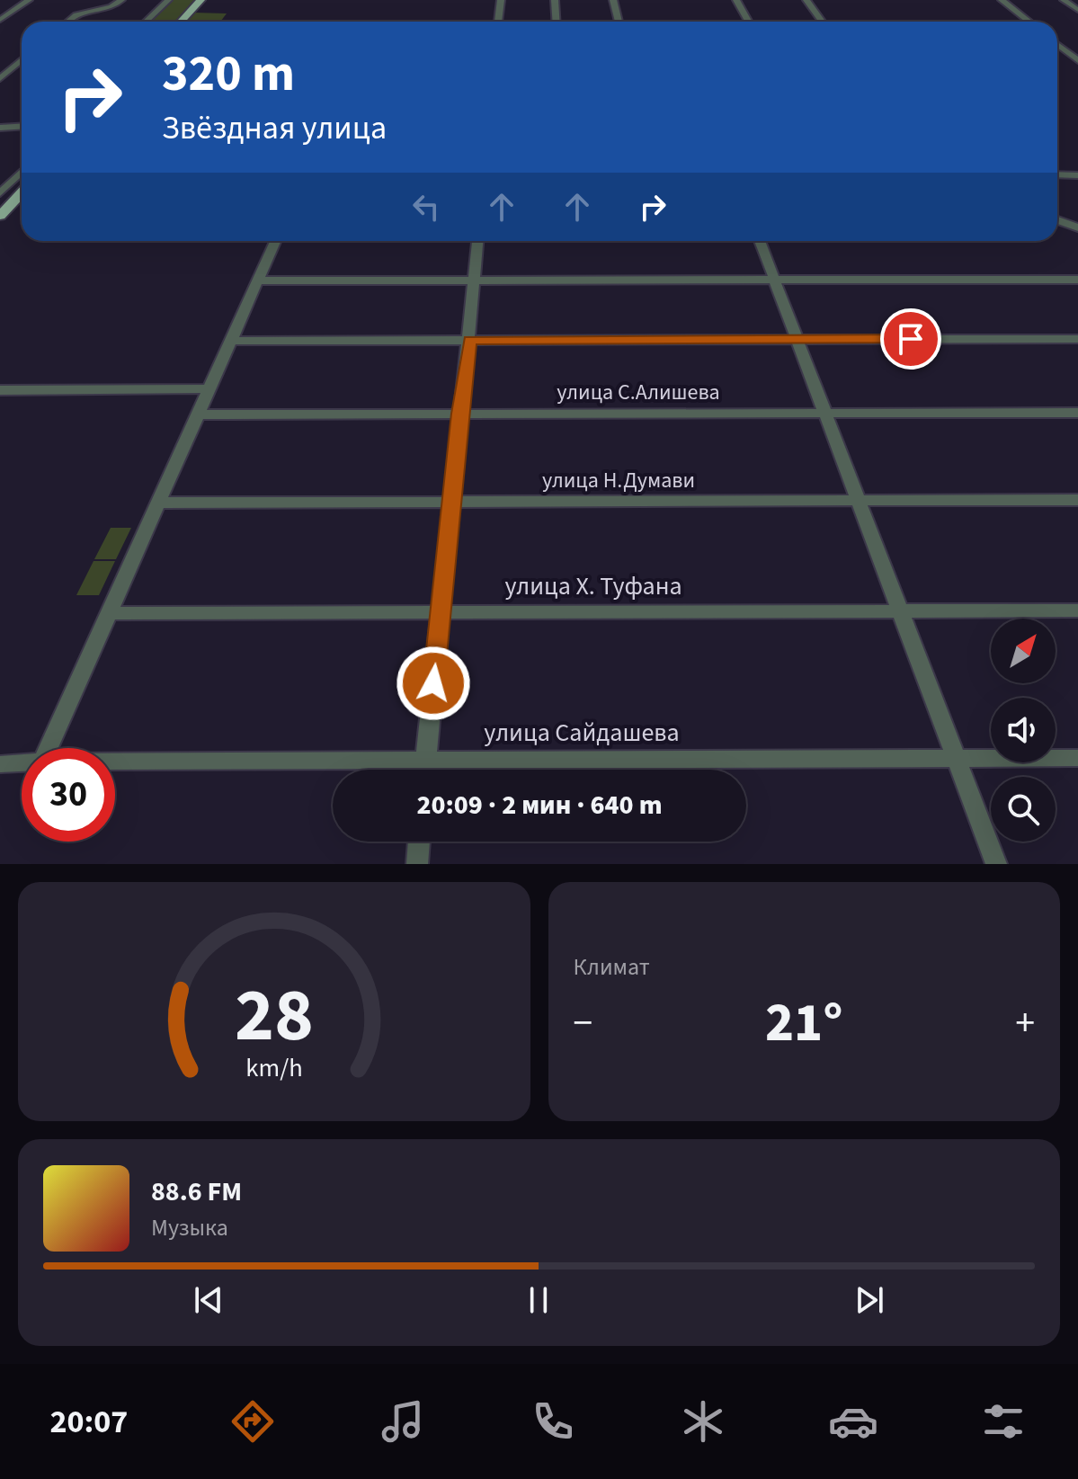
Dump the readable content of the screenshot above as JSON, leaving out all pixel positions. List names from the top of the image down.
{
  "streets": {
    "street": [
      "улица С.Алишева",
      "улица Н.Думави",
      "улица Х. Туфана",
      "улица Сайдашева"
    ]
  },
  "north": "top right",
  "page": {
    "turn": ["320 m", "Звёздная улица"],
    "limit": "30",
    "trip": "20:09 · 2 мин · 640 m",
    "tile": "Климат",
    "heat": ["−", "21°", "+"],
    "song": ["88.6 FM", "Музыка"],
    "tabs": "20:07",
    "gauge": ["28", "km/h"]
  }
}
